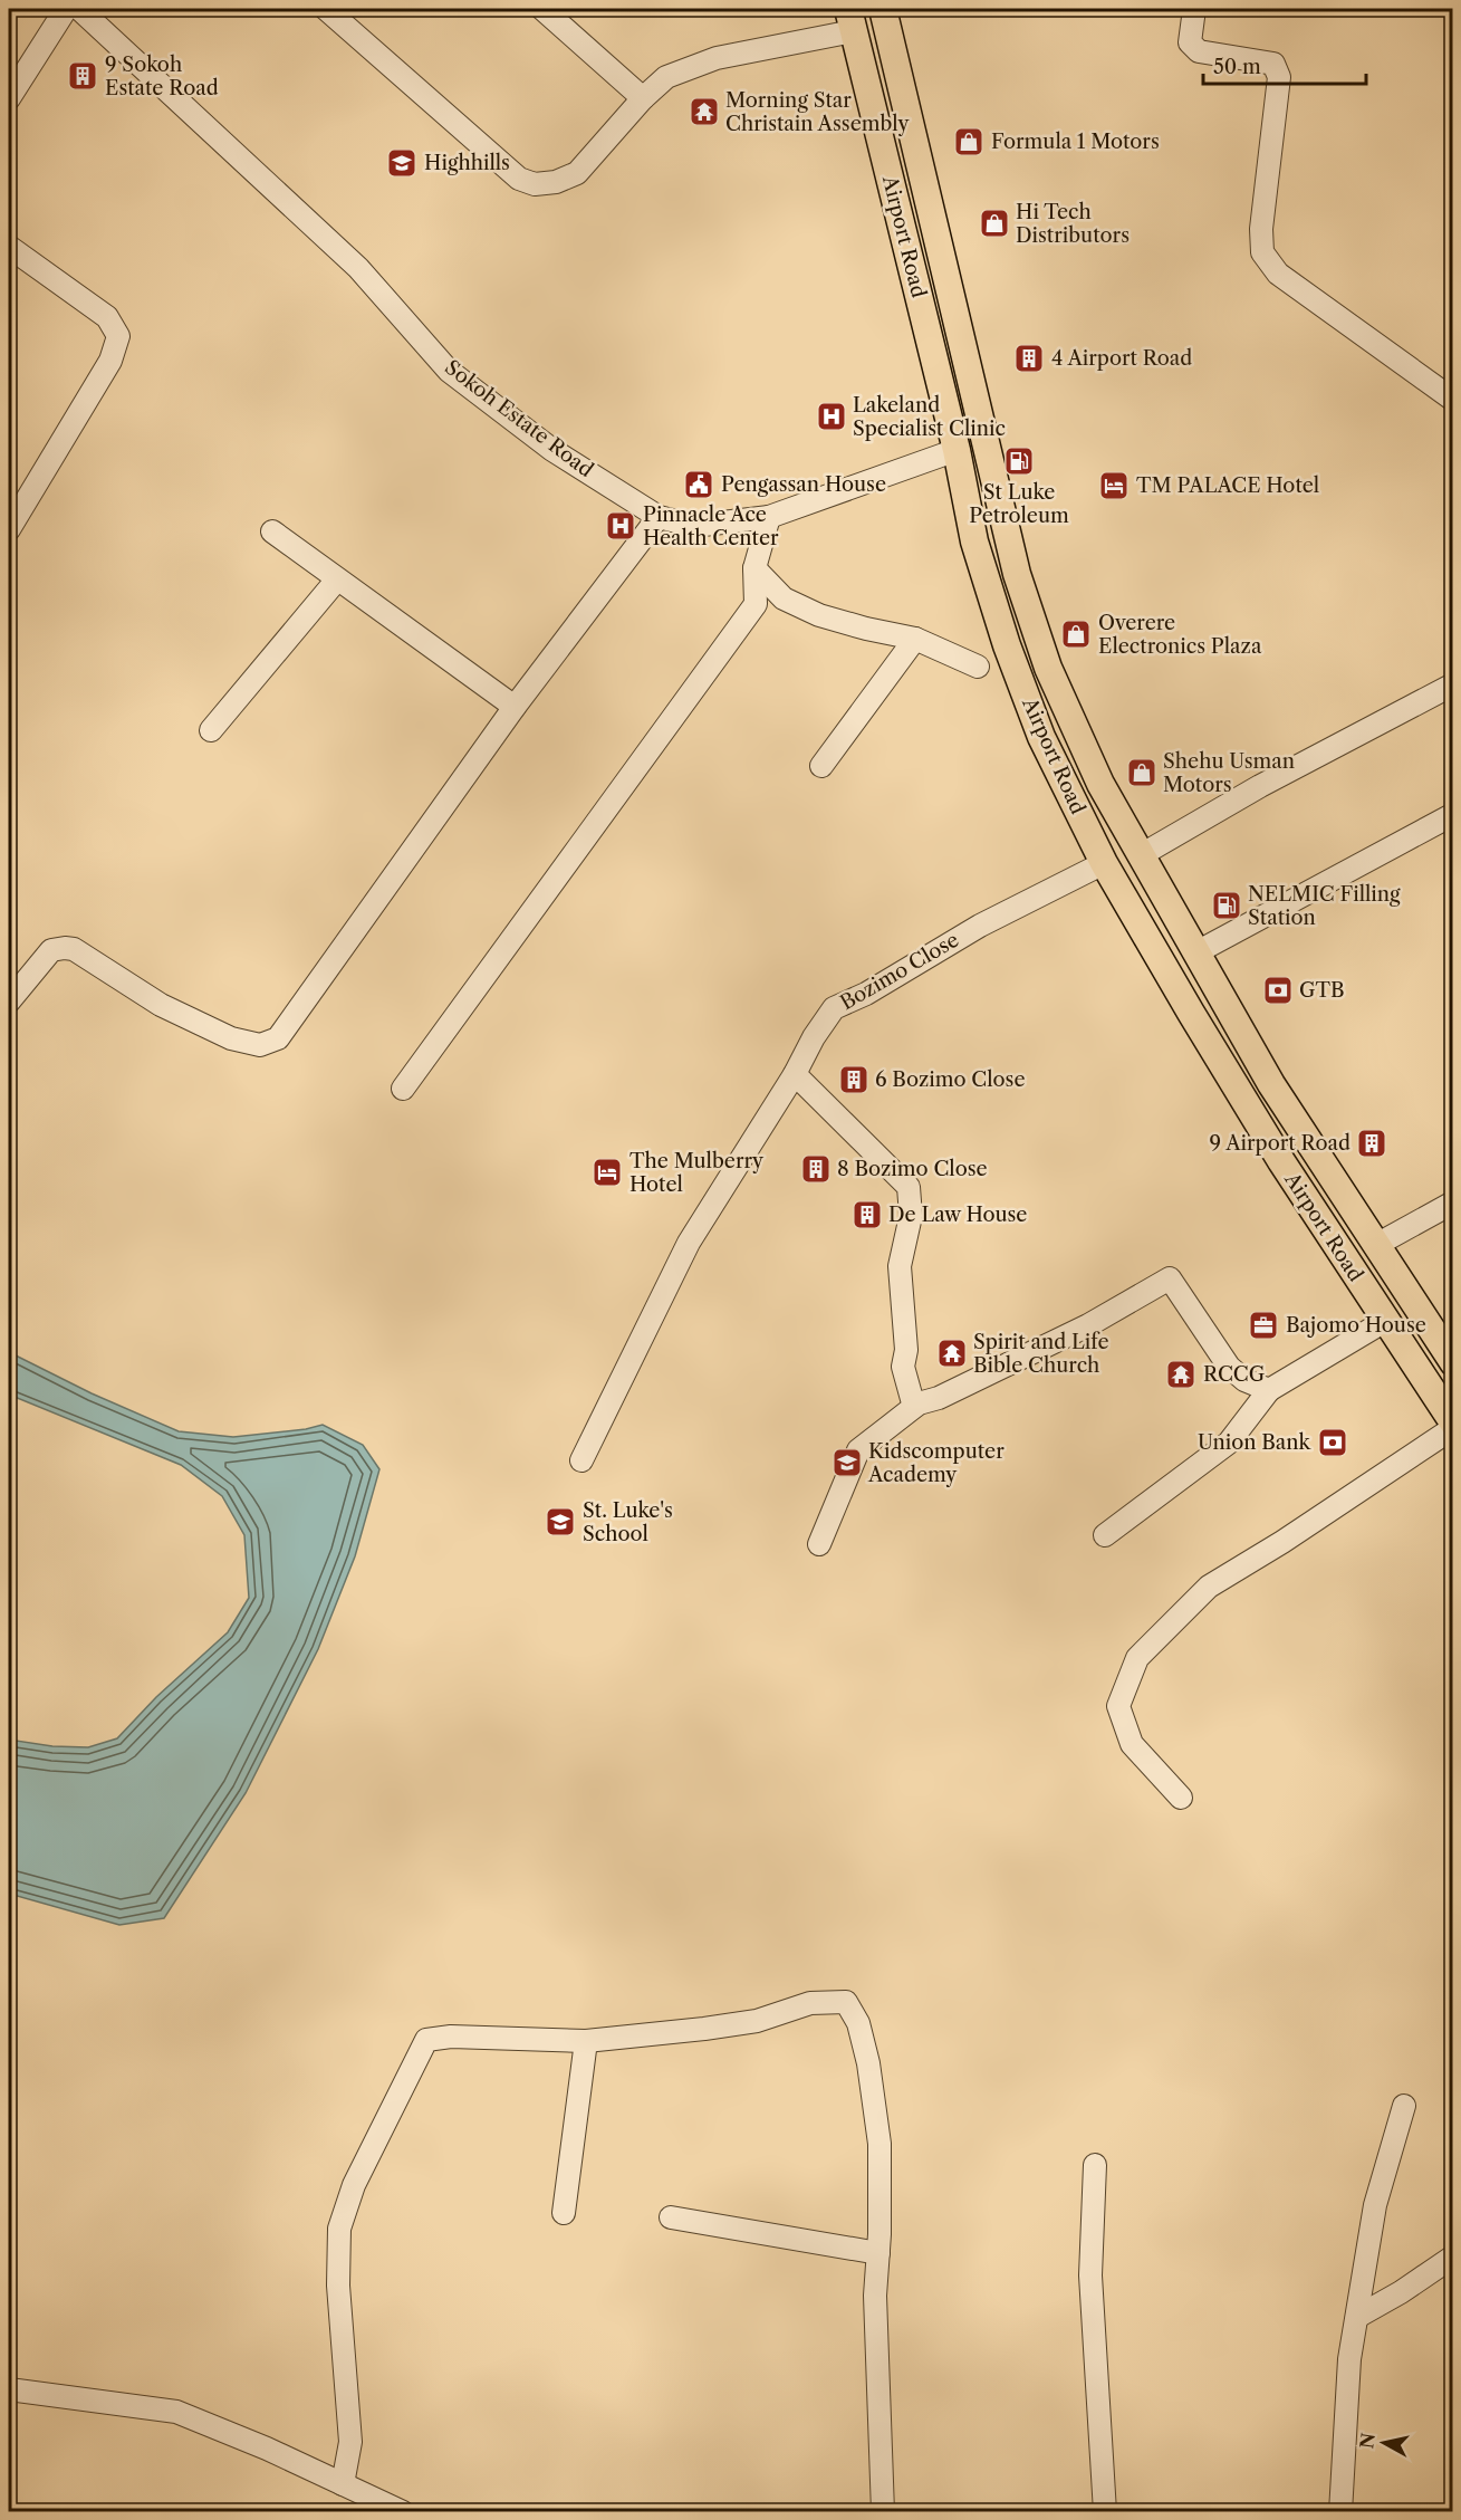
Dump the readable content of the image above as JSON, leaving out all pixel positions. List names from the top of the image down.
{
  "streets": {
    "main road": ["Airport Road"],
    "street": ["Sokoh Estate Road", "Bozimo Close"]
  },
  "crossings": [
    ["Airport Road", "Sokoh Estate Road"],
    ["Airport Road", "Bozimo Close"]
  ],
  "places": {
    "building": [
      "9 Sokoh Estate Road",
      "4 Airport Road",
      "6 Bozimo Close",
      "9 Airport Road",
      "8 Bozimo Close",
      "De Law House"
    ],
    "temple": ["Morning Star Christain Assembly", "Spirit and Life Bible Church", "RCCG"],
    "shop": [
      "Formula 1 Motors",
      "Hi Tech Distributors",
      "Overere Electronics Plaza",
      "Shehu Usman Motors"
    ],
    "school or university": ["Highhills", "Kidscomputer Academy", "St. Luke's School"],
    "hospital": ["Lakeland Specialist Clinic", "Pinnacle Ace Health Center"],
    "fuel station": ["St Luke Petroleum", "NELMIC Filling Station"],
    "public building": ["Pengassan House"],
    "hotel": ["TM PALACE Hotel", "The Mulberry Hotel"],
    "bank": ["GTB", "Union Bank"],
    "office": ["Bajomo House"]
  },
  "scale_bar": "50 m",
  "north": "left"
}
